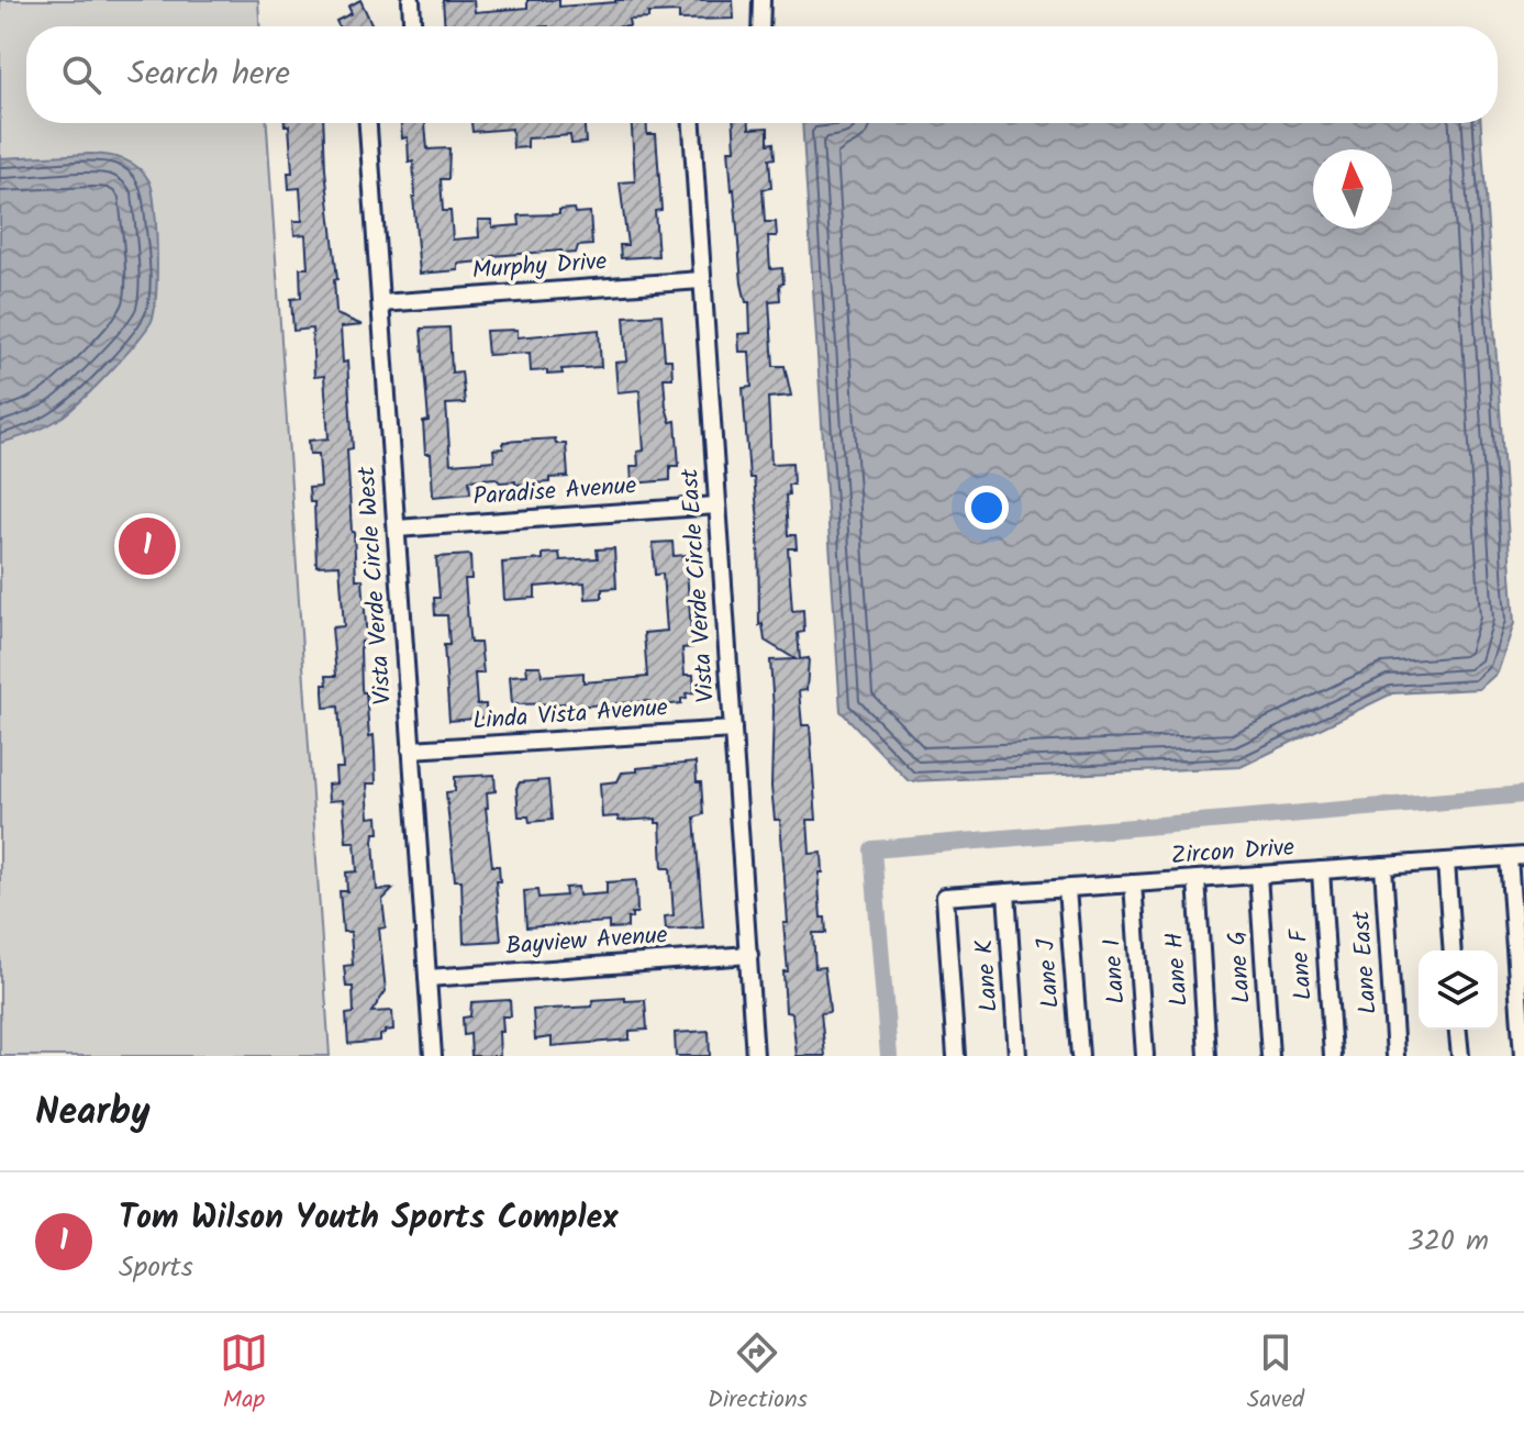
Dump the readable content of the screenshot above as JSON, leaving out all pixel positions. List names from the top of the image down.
{
  "streets": {
    "street": [
      "Murphy Drive",
      "Paradise Avenue",
      "Vista Verde Circle West",
      "Vista Verde Circle East",
      "Linda Vista Avenue",
      "Zircon Drive",
      "Bayview Avenue",
      "Lane East",
      "Lane F",
      "Lane G",
      "Lane H",
      "Lane I",
      "Lane J",
      "Lane K"
    ]
  },
  "crossings": [
    ["Murphy Drive", "Vista Verde Circle West"],
    ["Murphy Drive", "Vista Verde Circle East"],
    ["Paradise Avenue", "Vista Verde Circle West"],
    ["Paradise Avenue", "Vista Verde Circle East"],
    ["Vista Verde Circle West", "Linda Vista Avenue"],
    ["Vista Verde Circle West", "Bayview Avenue"],
    ["Vista Verde Circle East", "Linda Vista Avenue"],
    ["Vista Verde Circle East", "Bayview Avenue"],
    ["Zircon Drive", "Lane East"],
    ["Zircon Drive", "Lane F"],
    ["Zircon Drive", "Lane G"],
    ["Zircon Drive", "Lane H"],
    ["Zircon Drive", "Lane I"],
    ["Zircon Drive", "Lane J"],
    ["Zircon Drive", "Lane K"]
  ],
  "north": "top",
  "page": {
    "search": "Search here",
    "pins": "1",
    "heading": "Nearby",
    "list": [
      {
        "mark": "1",
        "name": "Tom Wilson Youth Sports Complex",
        "note": "Sports",
        "value": "320 m"
      }
    ],
    "nav": ["Map", "Directions", "Saved"]
  }
}
